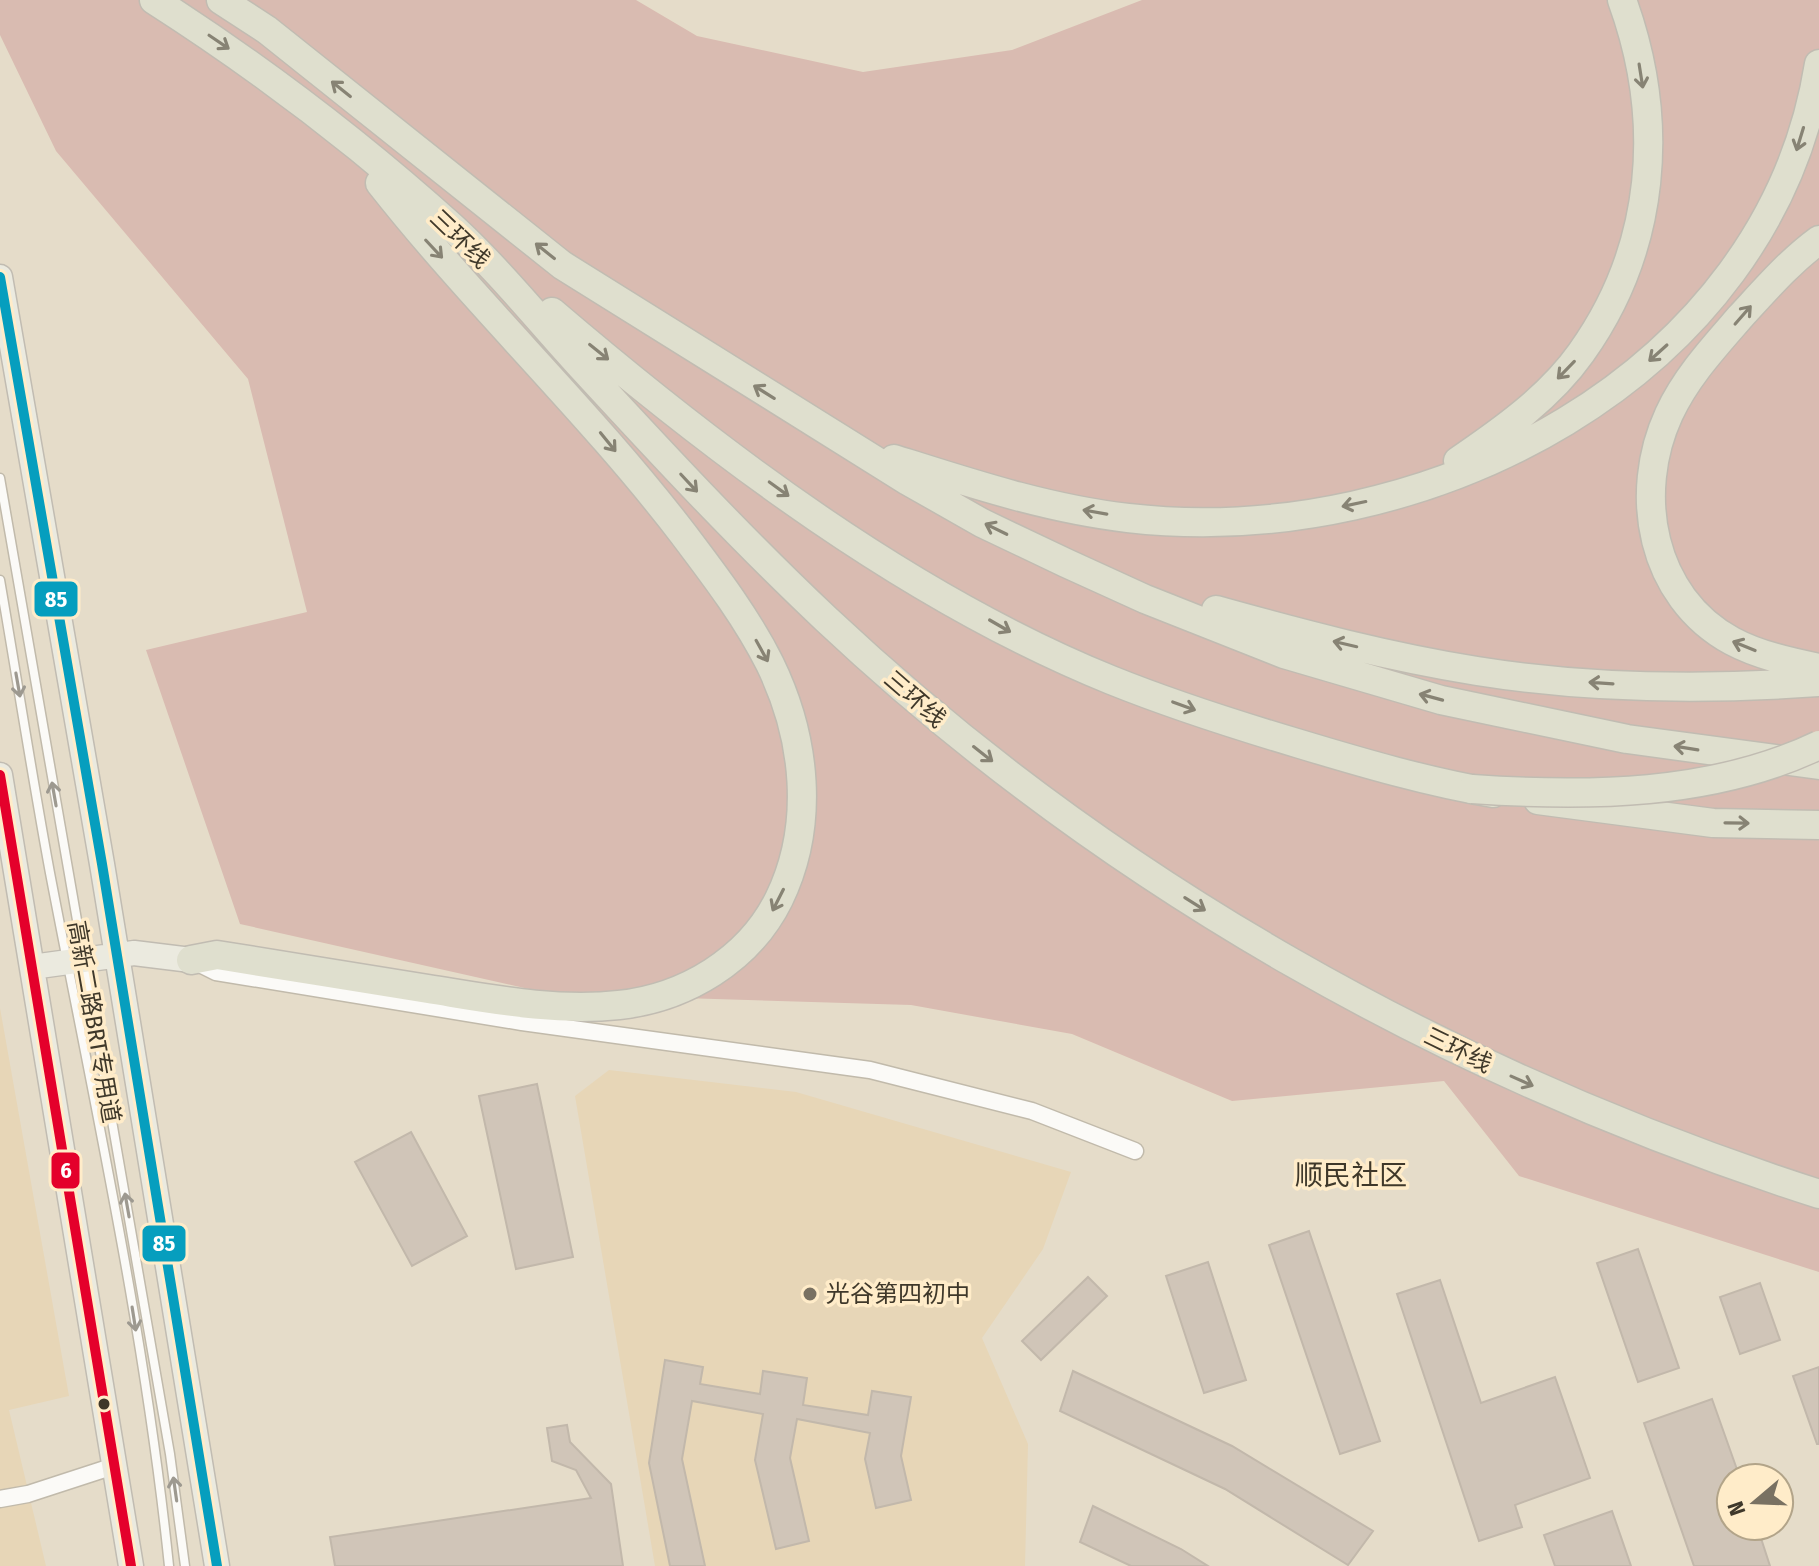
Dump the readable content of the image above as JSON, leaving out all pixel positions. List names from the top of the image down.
{
  "streets": {
    "highway": ["三环线"],
    "lane": ["高新二路BRT专用道"]
  },
  "districts": ["顺民社区"],
  "places": ["光谷第四初中"],
  "lines": ["transit line 85", "transit line 6"],
  "north": "left"
}
